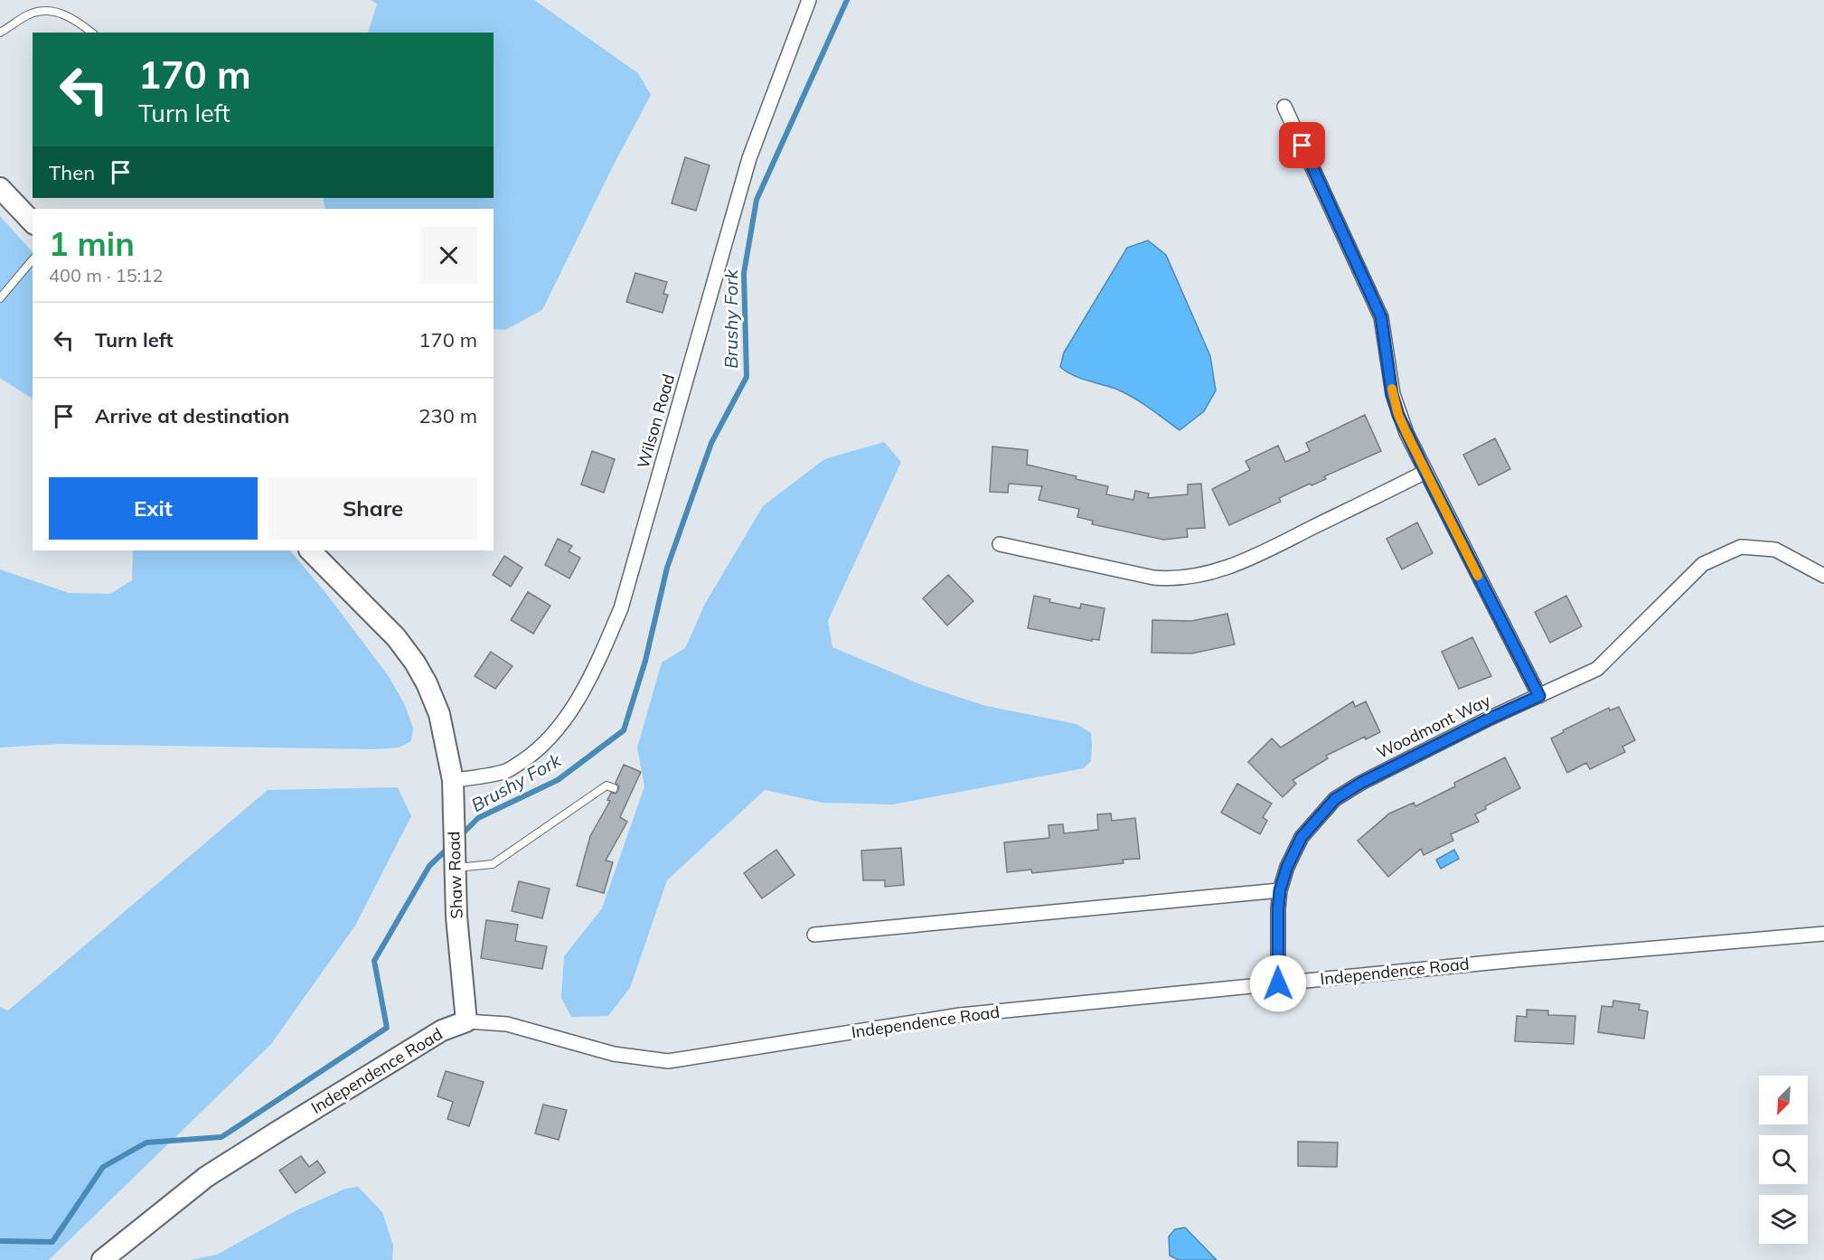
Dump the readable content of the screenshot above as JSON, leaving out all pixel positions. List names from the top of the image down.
{
  "streets": {
    "main road": ["Shaw Road", "Independence Road"],
    "street": ["Wilson Road", "Woodmont Way"]
  },
  "crossings": [
    ["Wilson Road", "Shaw Road"],
    ["Woodmont Way", "Independence Road"],
    ["Shaw Road", "Independence Road"]
  ],
  "water": ["Brushy Fork"],
  "north": "bottom left",
  "page": {
    "turn": ["170 m", "Turn left"],
    "then": "Then",
    "heading": ["1 min", "400 m · 15:12"],
    "list": [
      {
        "name": "Turn left",
        "value": "170 m"
      },
      {
        "name": "Arrive at destination",
        "value": "230 m"
      }
    ],
    "buttons": ["Exit", "Share"]
  }
}
